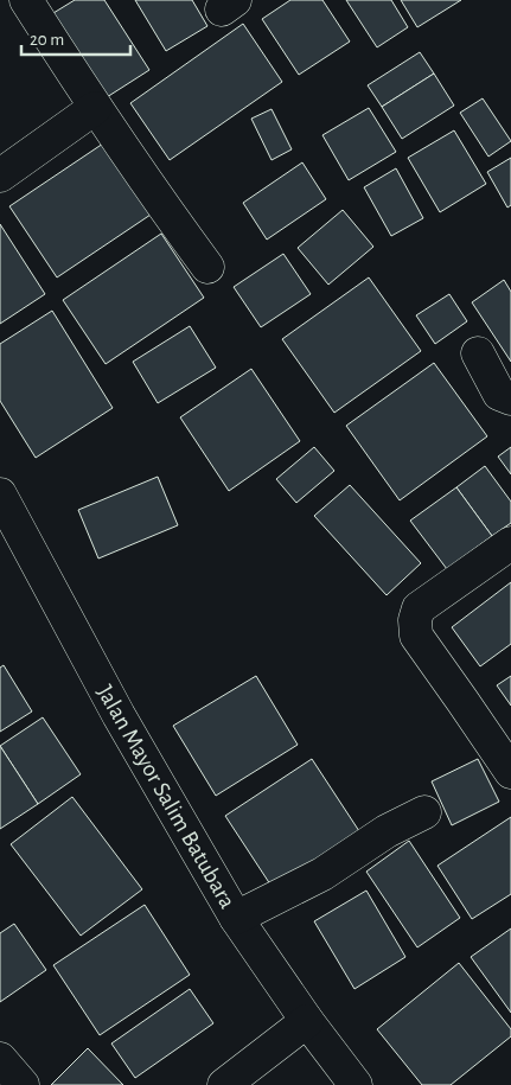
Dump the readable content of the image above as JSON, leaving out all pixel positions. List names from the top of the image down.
{
  "streets": {
    "street": ["Jalan Mayor Salim Batubara"]
  },
  "scale_bar": "20 m"
}
